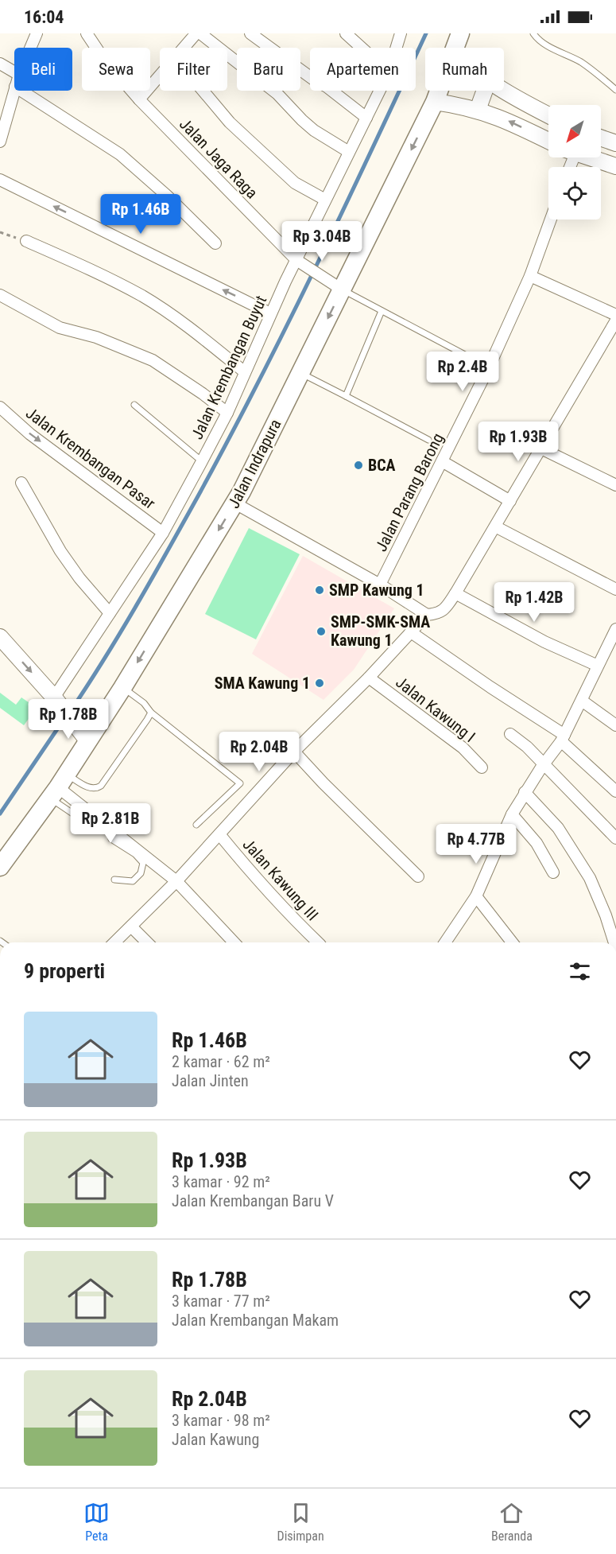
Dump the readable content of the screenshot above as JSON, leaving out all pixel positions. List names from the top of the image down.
{
  "streets": {
    "main road": ["Jalan Indrapura"],
    "street": [
      "Jalan Jaga Raga",
      "Jalan Krembangan Buyut",
      "Jalan Krembangan Pasar",
      "Jalan Parang Barong",
      "Jalan Kawung I",
      "Jalan Kawung III"
    ]
  },
  "crossings": [
    ["Jalan Jaga Raga", "Jalan Krembangan Buyut"],
    ["Jalan Jaga Raga", "Jalan Indrapura"],
    ["Jalan Krembangan Buyut", "Jalan Krembangan Pasar"]
  ],
  "one_way": ["Jalan Indrapura"],
  "places": [
    "BCA",
    "SMP Kawung 1",
    "SMP-SMK-SMA Kawung 1",
    "SMA Kawung 1"
  ],
  "north": "bottom left",
  "page": {
    "status": "16:04",
    "chip": [
      "Beli",
      "Sewa",
      "Filter",
      "Baru",
      "Apartemen",
      "Rumah"
    ],
    "price": [
      "Rp 1.46B",
      "Rp 3.04B",
      "Rp 2.4B",
      "Rp 1.93B",
      "Rp 1.42B",
      "Rp 1.78B",
      "Rp 2.04B",
      "Rp 2.81B",
      "Rp 4.77B"
    ],
    "heading": "9 properti",
    "list": [
      {
        "name": "Rp 1.46B",
        "note": "2 kamar · 62 m² · Jalan Jinten"
      },
      {
        "name": "Rp 1.93B",
        "note": "3 kamar · 92 m² · Jalan Krembangan Baru V"
      },
      {
        "name": "Rp 1.78B",
        "note": "3 kamar · 77 m² · Jalan Krembangan Makam"
      },
      {
        "name": "Rp 2.04B",
        "note": "3 kamar · 98 m² · Jalan Kawung"
      }
    ],
    "tabs": ["Peta", "Disimpan", "Beranda"]
  }
}
